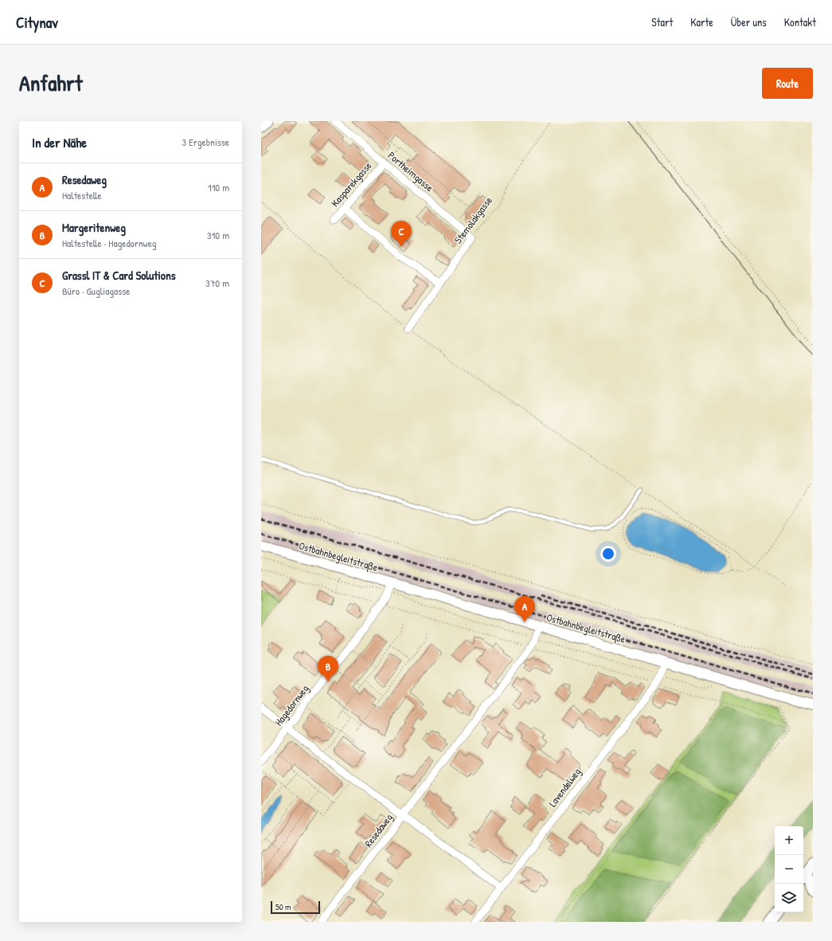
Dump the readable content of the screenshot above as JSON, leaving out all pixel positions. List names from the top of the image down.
{
  "streets": {
    "street": [
      "Portheimgasse",
      "Kasparekgasse",
      "Stemolakgasse",
      "Ostbahnbegleitstraße",
      "Hagedornweg",
      "Lavendelweg",
      "Resedaweg"
    ]
  },
  "crossings": [
    ["Portheimgasse", "Kasparekgasse"],
    ["Portheimgasse", "Stemolakgasse"],
    ["Ostbahnbegleitstraße", "Hagedornweg"],
    ["Ostbahnbegleitstraße", "Lavendelweg"],
    ["Ostbahnbegleitstraße", "Resedaweg"]
  ],
  "scale_bar": "50 m",
  "page": {
    "header": "Citynav",
    "nav": [
      "Start",
      "Karte",
      "Über uns",
      "Kontakt"
    ],
    "title": "Anfahrt",
    "buttons": "Route",
    "heading": ["In der Nähe", "3 Ergebnisse"],
    "list": [
      {
        "mark": "A",
        "name": "Resedaweg",
        "note": "Haltestelle",
        "value": "110 m"
      },
      {
        "mark": "B",
        "name": "Margeritenweg",
        "note": "Haltestelle · Hagedornweg",
        "value": "310 m"
      },
      {
        "mark": "C",
        "name": "Grassl IT & Card Solutions",
        "note": "Büro · Gugliagasse",
        "value": "370 m"
      }
    ],
    "pins": ["C", "A", "B"],
    "map_buttons": ["+", "−"],
    "scale": "50 m"
  }
}
